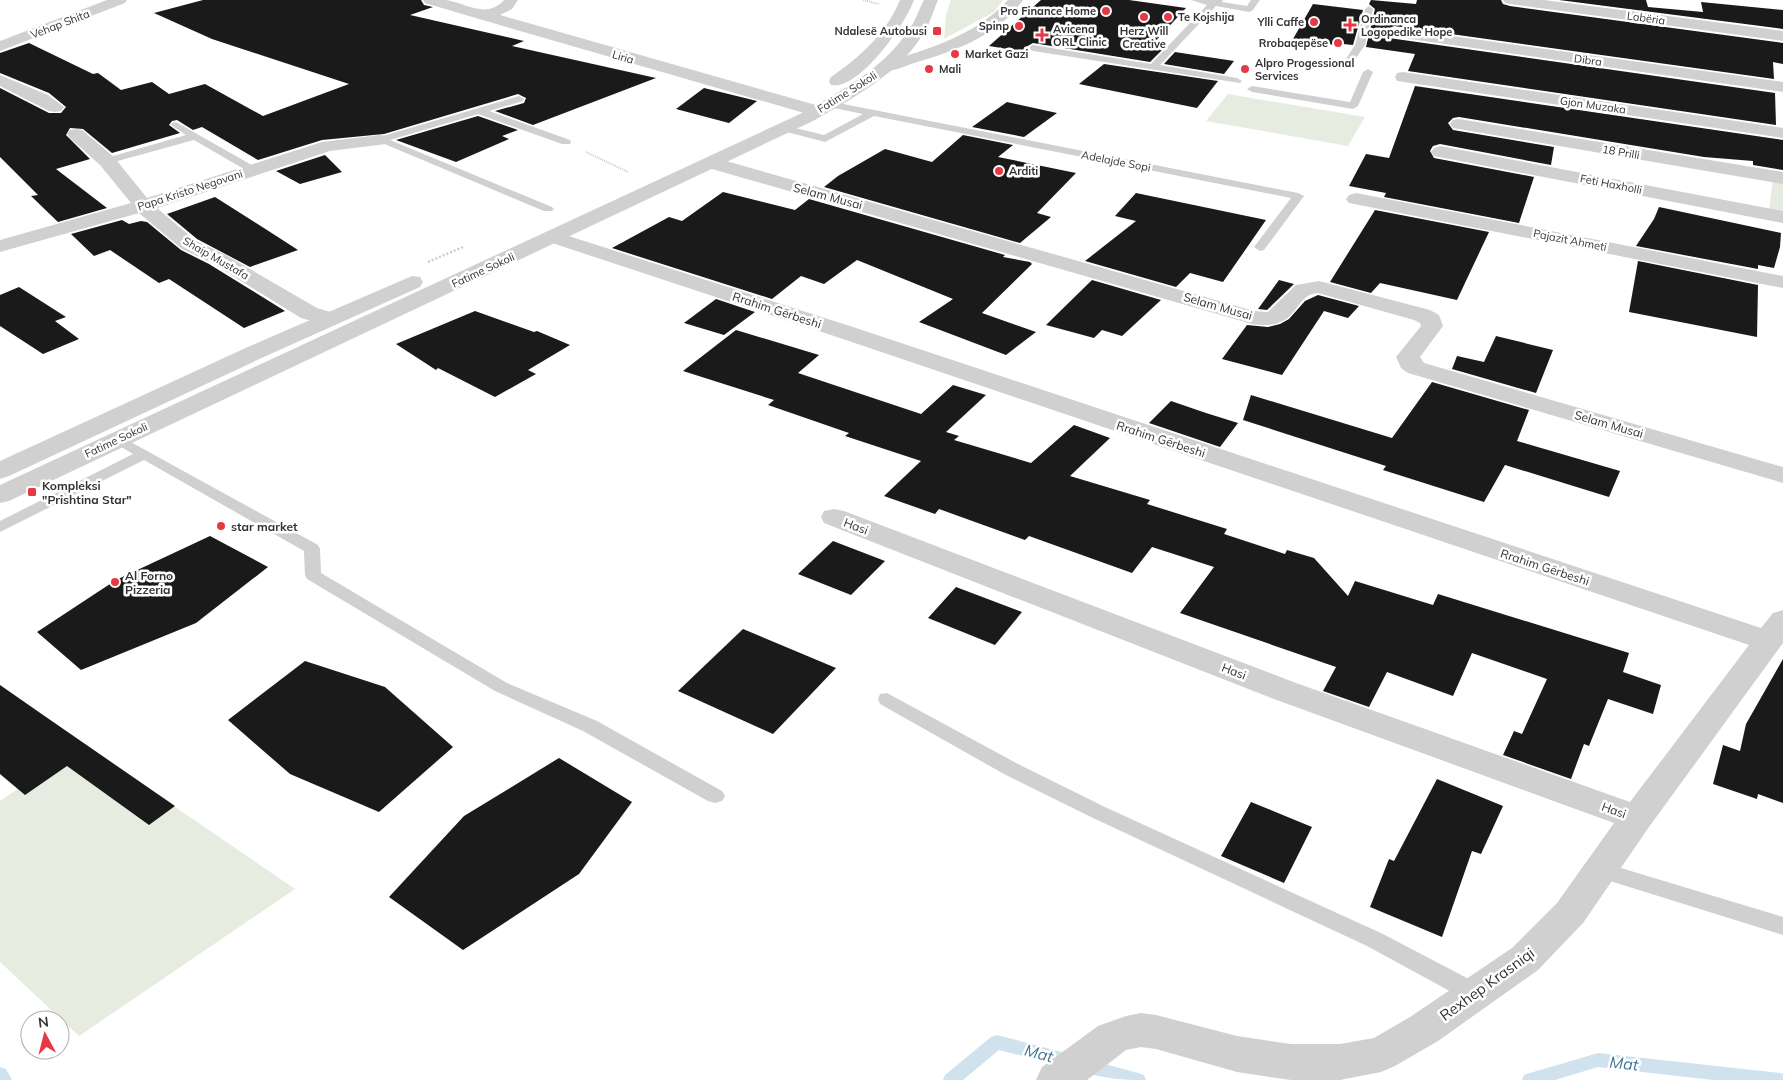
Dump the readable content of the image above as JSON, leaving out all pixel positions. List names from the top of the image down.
{
  "streets": {
    "street": [
      "Labëria",
      "Vehap Shita",
      "Liria",
      "Dibra",
      "Fatime Sokoli",
      "Gjon Muzaka",
      "18 Prilli",
      "Feti Haxholli",
      "Papa Kristo Negovani",
      "Selam Musai",
      "Pajazit Ahmeti",
      "Shaip Mustafa",
      "Rrahim Gërbeshi",
      "Hasi",
      "Rexhep Krasniqi"
    ],
    "lane": ["Adelajde Sopi"]
  },
  "crossings": [
    ["Liria", "Fatime Sokoli"],
    ["Liria", "Adelajde Sopi"],
    ["Fatime Sokoli", "Adelajde Sopi"],
    ["Fatime Sokoli", "Selam Musai"],
    ["Fatime Sokoli", "Shaip Mustafa"],
    ["Fatime Sokoli", "Rrahim Gërbeshi"],
    ["Papa Kristo Negovani", "Shaip Mustafa"],
    ["Rrahim Gërbeshi", "Rexhep Krasniqi"],
    ["Hasi", "Rexhep Krasniqi"]
  ],
  "water": ["Mat"],
  "places": {
    "other": [
      "Pro Finance Home",
      "Herz Will Creative",
      "Te Kojshija",
      "Ylli Caffe",
      "Spinp",
      "Rrobaqepëse",
      "Market Gazi",
      "Mali",
      "Alpro Progessional Services",
      "Arditi",
      "star market",
      "Al Forno Pizzeria"
    ],
    "health": ["Ordinanca Logopedike Hope", "Avicena ORL Clinic"],
    "transit": ["Ndalesë Autobusi", "Kompleksi \"Prishtina Star\""]
  },
  "north": "top"
}
